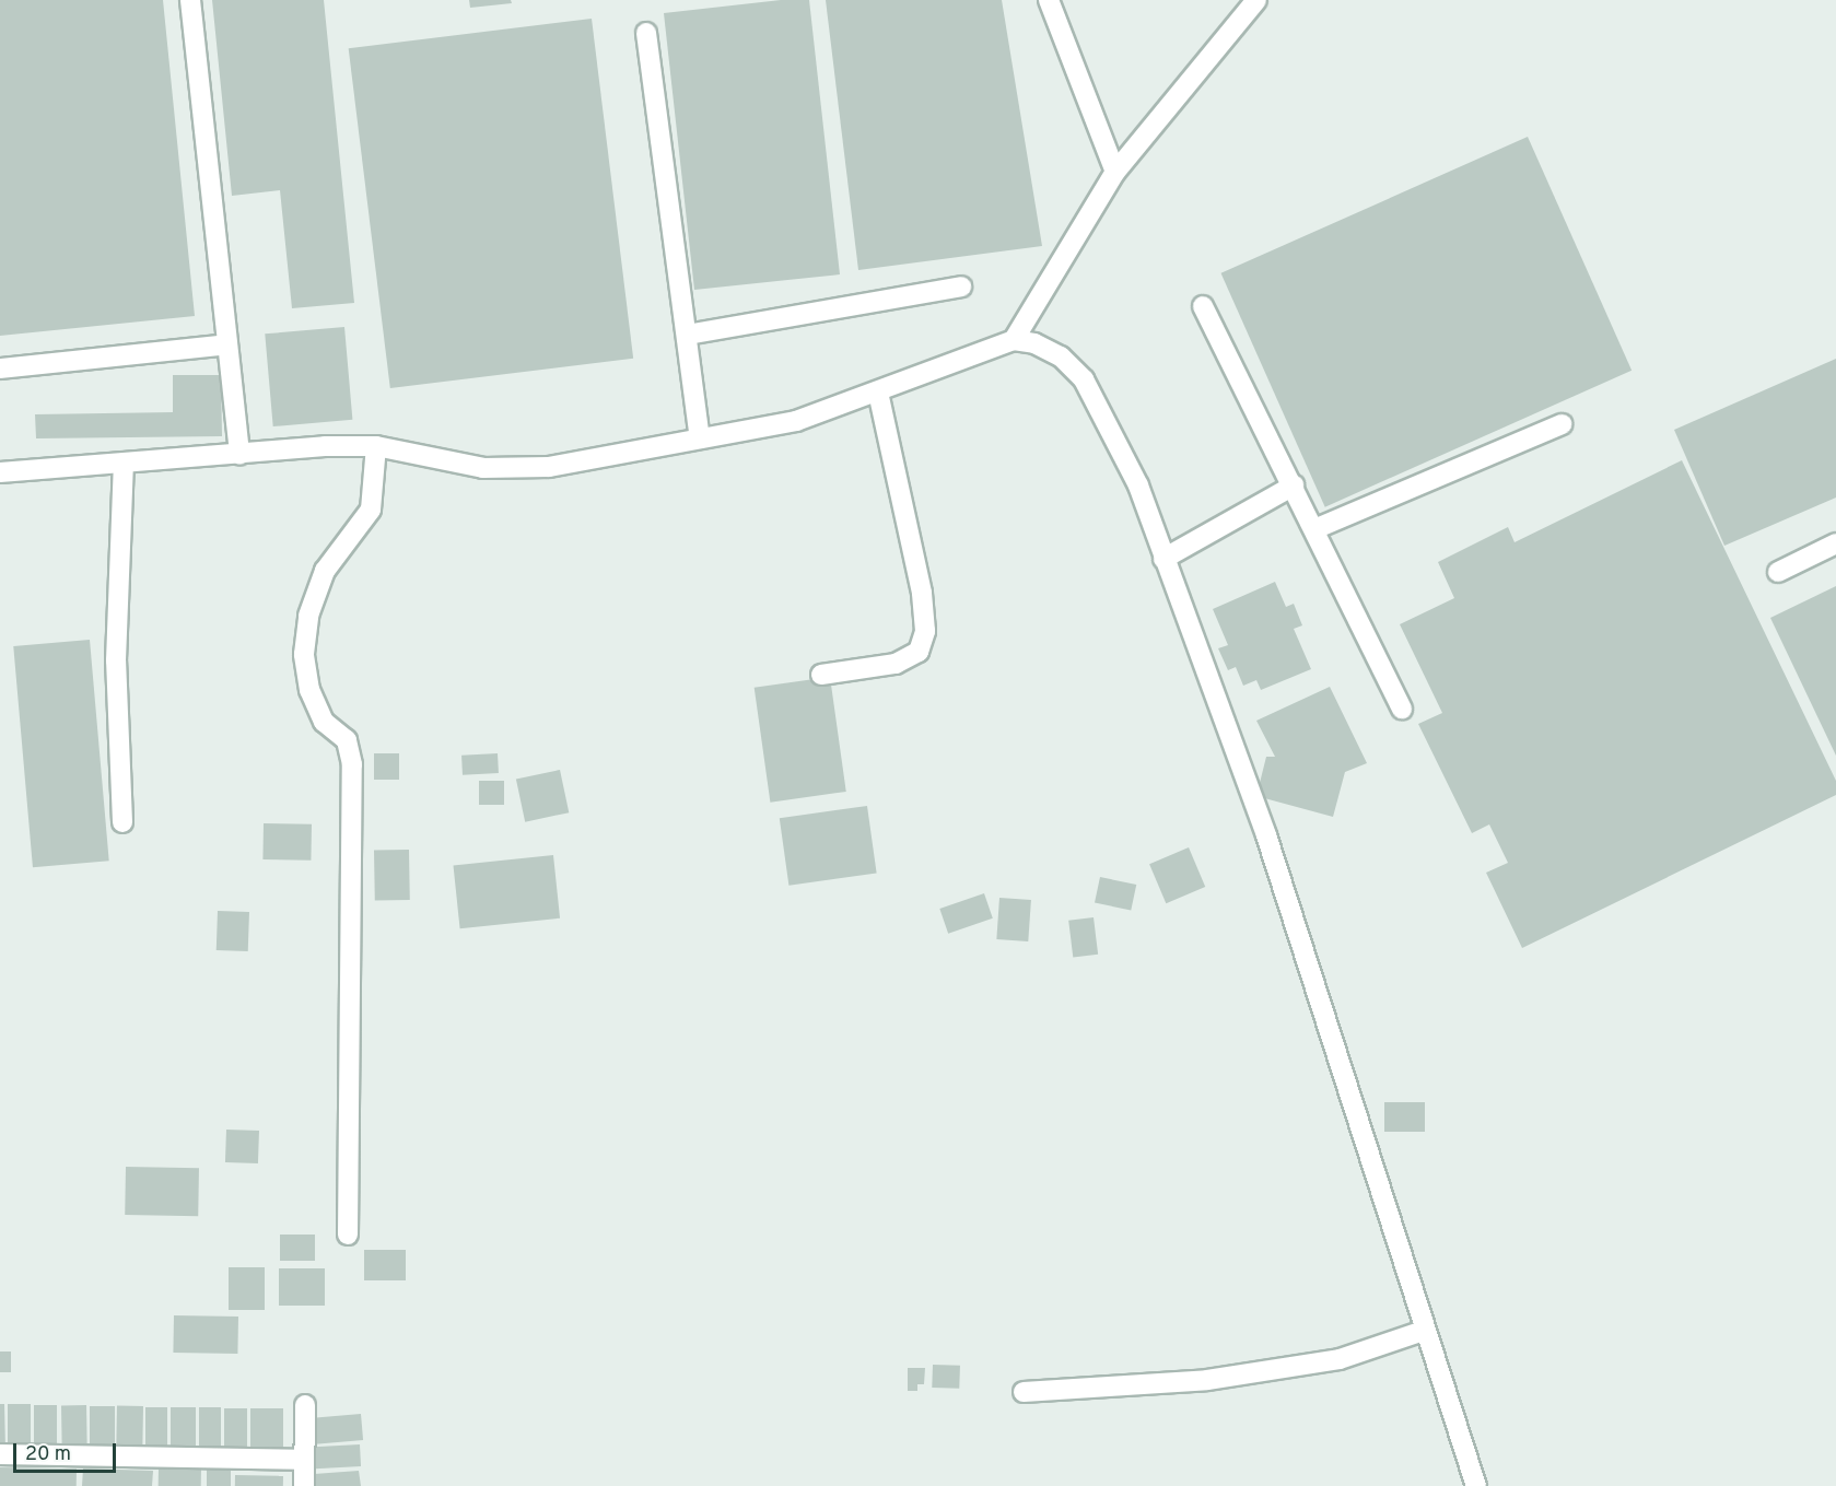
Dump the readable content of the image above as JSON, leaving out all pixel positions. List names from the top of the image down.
{
  "scale_bar": "20 m"
}
